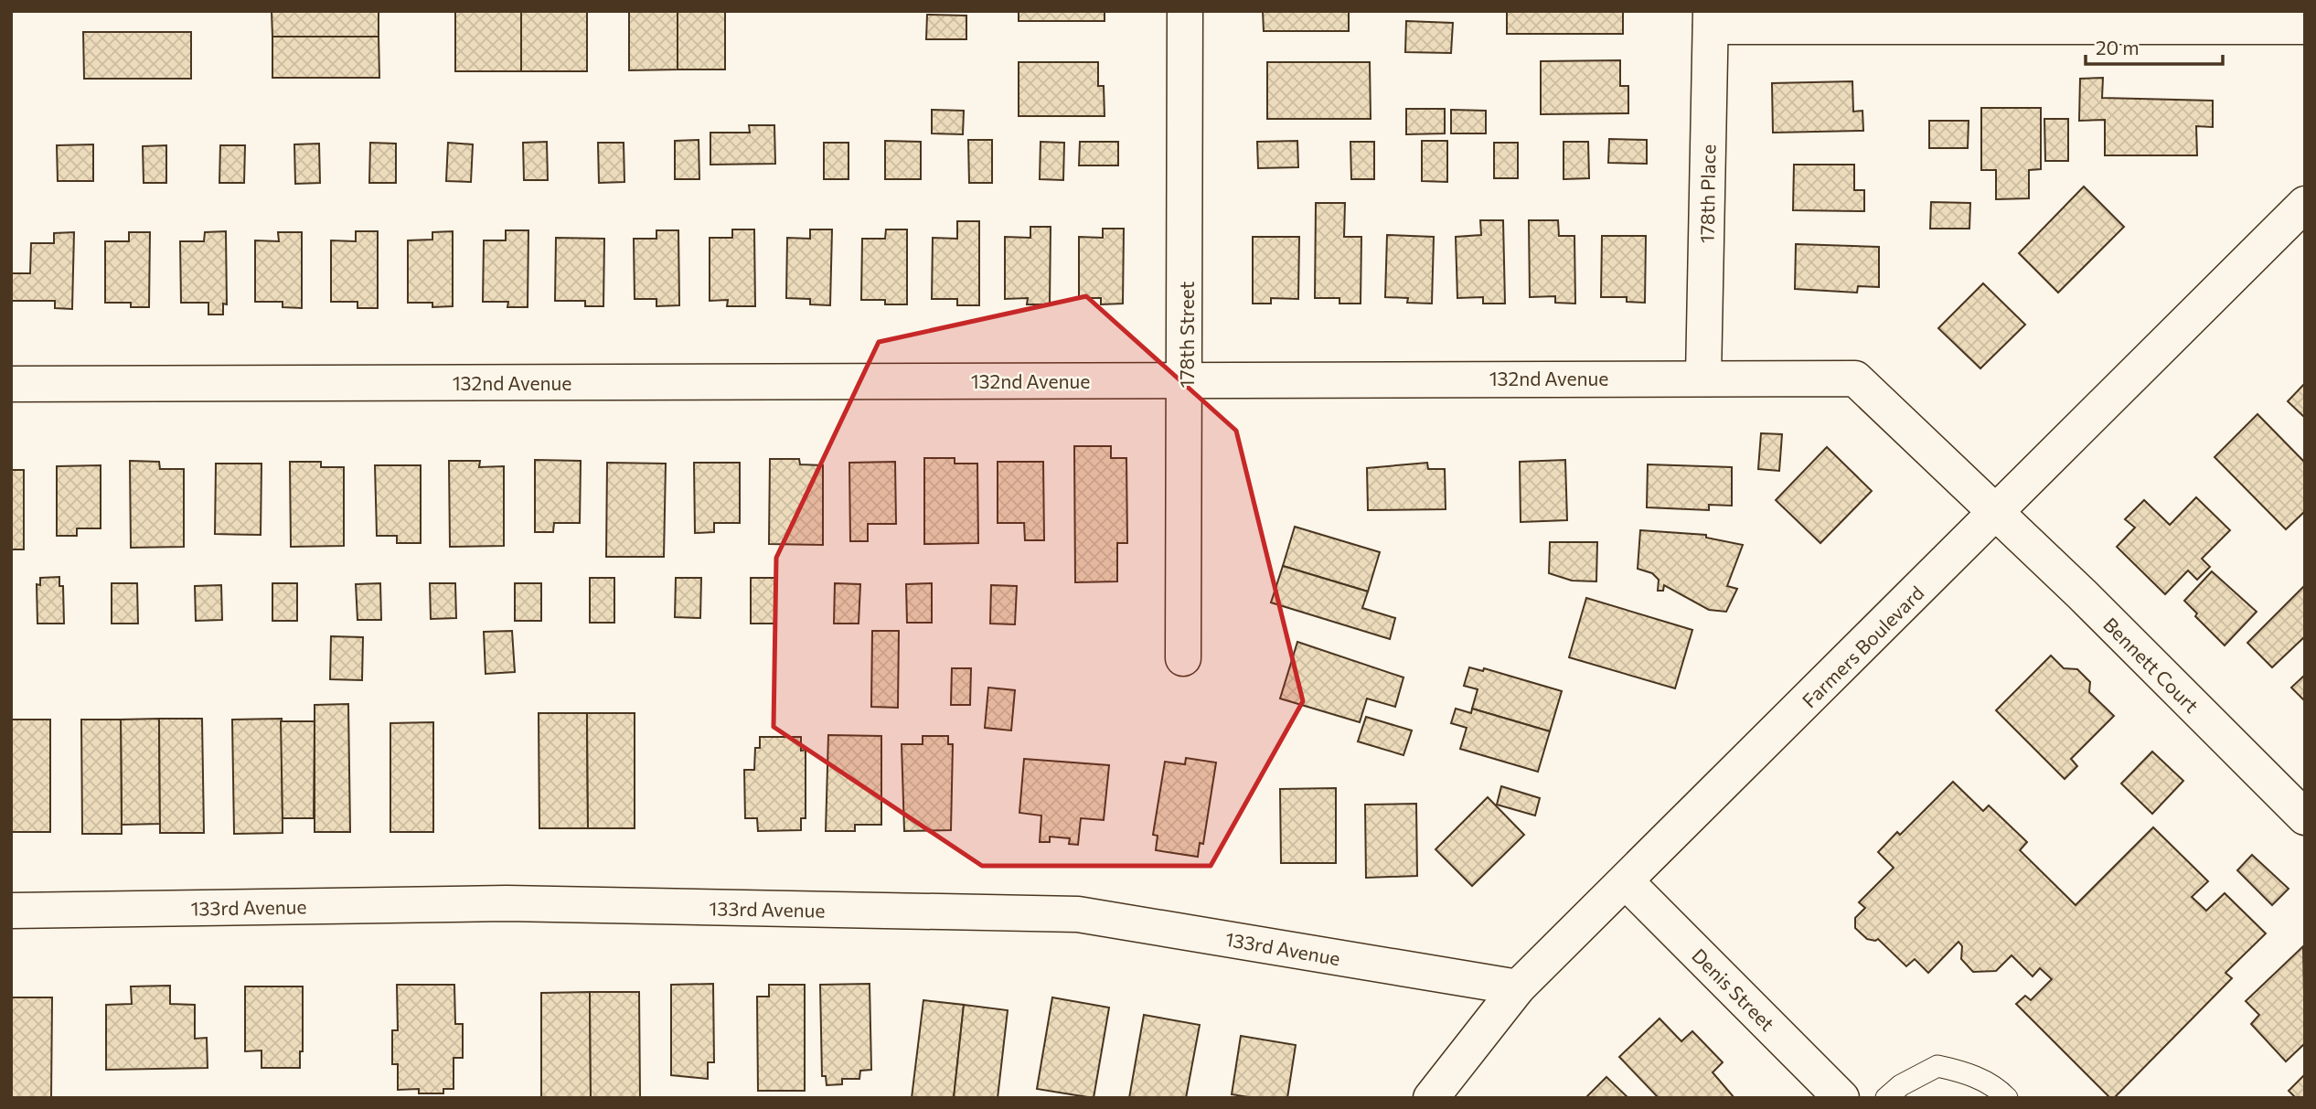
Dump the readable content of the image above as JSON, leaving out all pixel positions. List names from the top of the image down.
{
  "streets": {
    "street": [
      "178th Place",
      "178th Street",
      "132nd Avenue",
      "Farmers Boulevard",
      "Bennett Court",
      "133rd Avenue",
      "Denis Street"
    ]
  },
  "crossings": [
    ["178th Place", "132nd Avenue"],
    ["178th Street", "132nd Avenue"],
    ["132nd Avenue", "Farmers Boulevard"],
    ["132nd Avenue", "Bennett Court"],
    ["Farmers Boulevard", "Bennett Court"],
    ["Farmers Boulevard", "133rd Avenue"],
    ["Farmers Boulevard", "Denis Street"]
  ],
  "scale_bar": "20 m"
}
